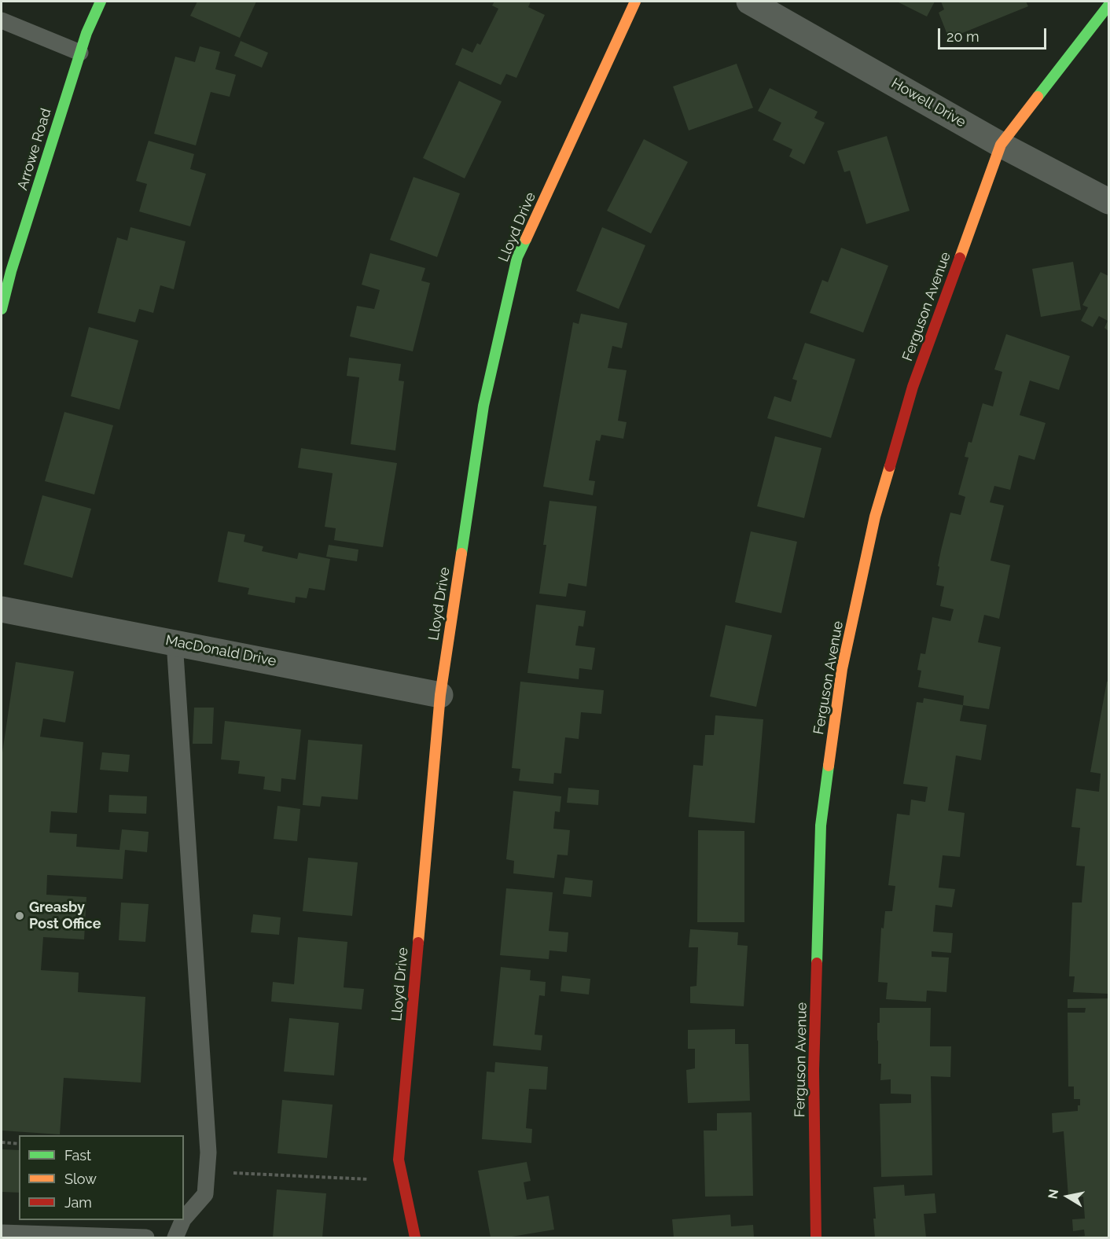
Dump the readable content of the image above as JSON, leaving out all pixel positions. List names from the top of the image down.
{
  "streets": {
    "street": [
      "Howell Drive",
      "Arrowe Road",
      "Lloyd Drive",
      "Ferguson Avenue",
      "MacDonald Drive"
    ]
  },
  "crossings": [
    ["Howell Drive", "Ferguson Avenue"],
    ["Lloyd Drive", "MacDonald Drive"]
  ],
  "places": ["Greasby Post Office"],
  "legend": ["Fast", "Slow", "Jam"],
  "scale_bar": "20 m",
  "north": "left"
}
